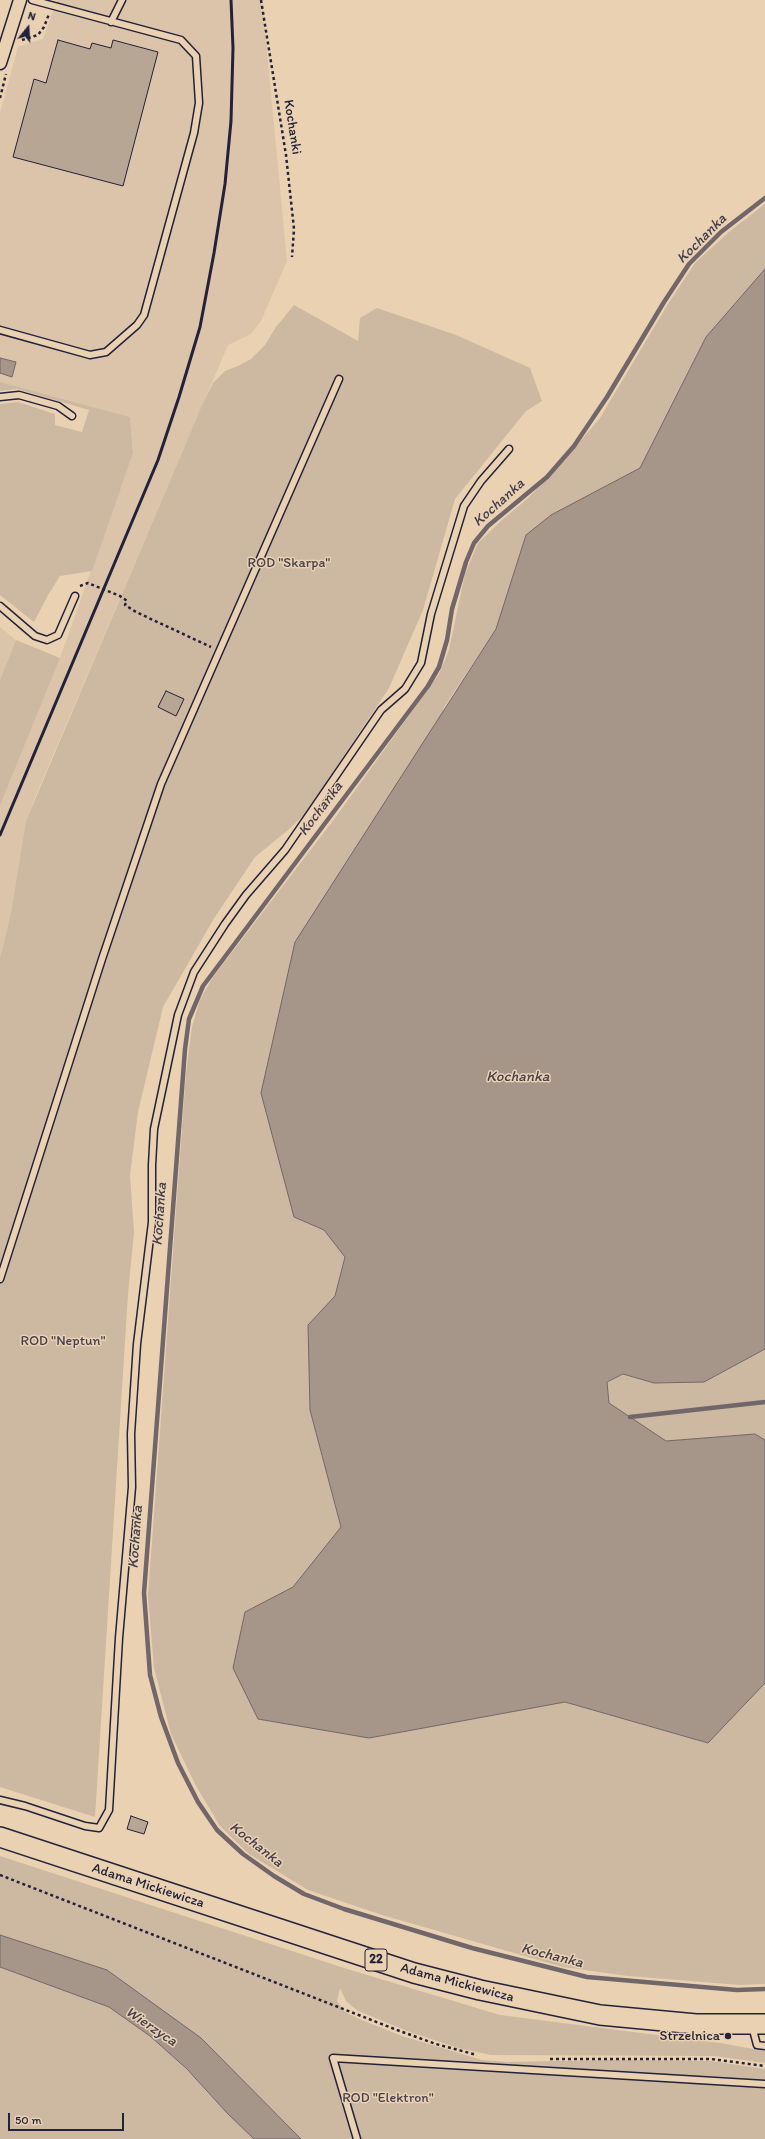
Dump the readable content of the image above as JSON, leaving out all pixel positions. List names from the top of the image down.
{
  "streets": {
    "main road": ["Adama Mickiewicza", "22"],
    "path": ["Kochanki"]
  },
  "water": ["Kochanka", "Wierzyca"],
  "parks": ["ROD \"Skarpa\"", "ROD \"Neptun\"", "ROD \"Elektron\""],
  "places": ["Strzelnica"],
  "scale_bar": "50 m",
  "north": "top"
}
